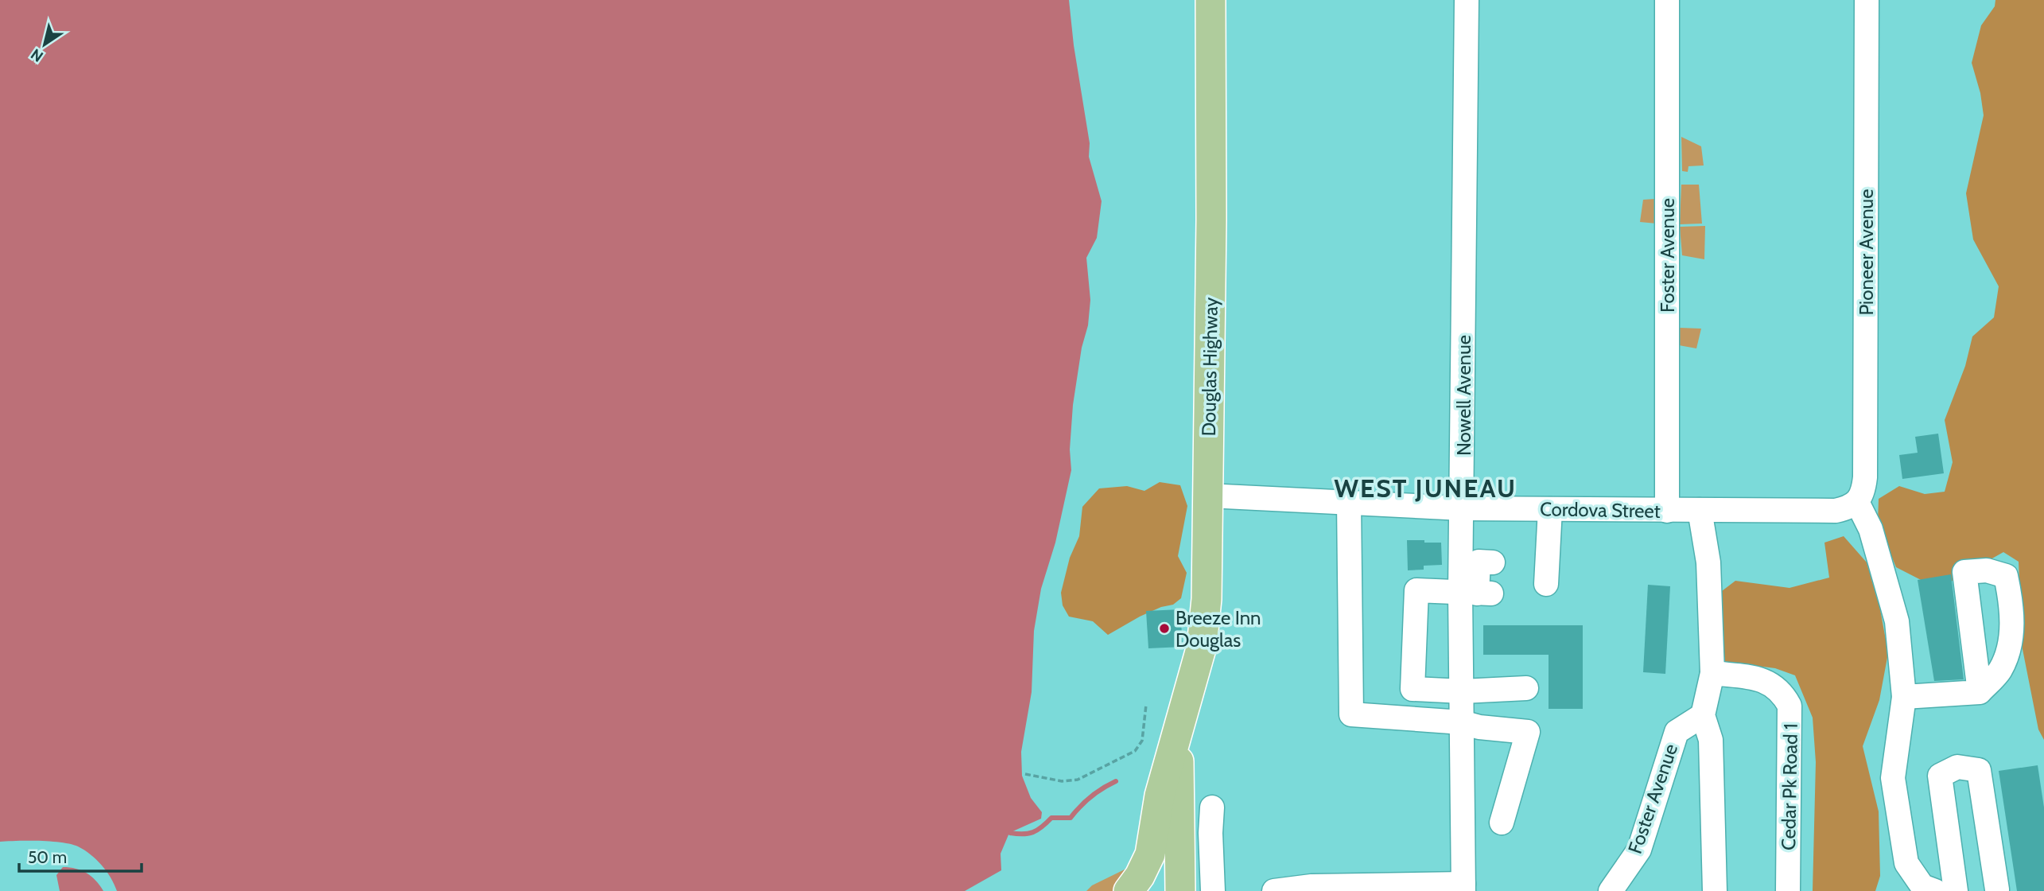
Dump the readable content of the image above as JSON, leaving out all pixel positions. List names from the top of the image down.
{
  "streets": {
    "main road": ["Douglas Highway"],
    "street": [
      "Pioneer Avenue",
      "Foster Avenue",
      "Nowell Avenue",
      "Cordova Street",
      "Cedar Pk Road 1"
    ]
  },
  "crossings": [
    ["Pioneer Avenue", "Cordova Street"],
    ["Foster Avenue", "Cordova Street"],
    ["Foster Avenue", "Cedar Pk Road 1"],
    ["Douglas Highway", "Cordova Street"],
    ["Nowell Avenue", "Cordova Street"]
  ],
  "districts": ["WEST JUNEAU"],
  "places": ["Breeze Inn Douglas"],
  "scale_bar": "50 m",
  "north": "bottom left"
}
